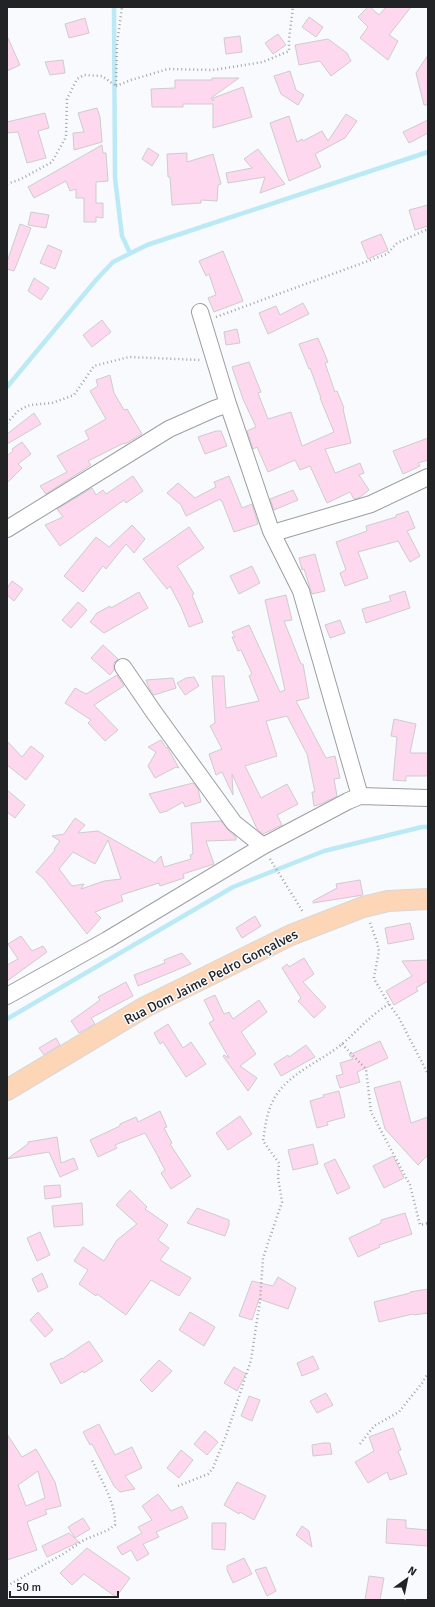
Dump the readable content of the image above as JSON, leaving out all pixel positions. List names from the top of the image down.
{
  "streets": {
    "main road": ["Rua Dom Jaime Pedro Gonçalves"]
  },
  "scale_bar": "50 m",
  "north": "top right"
}
